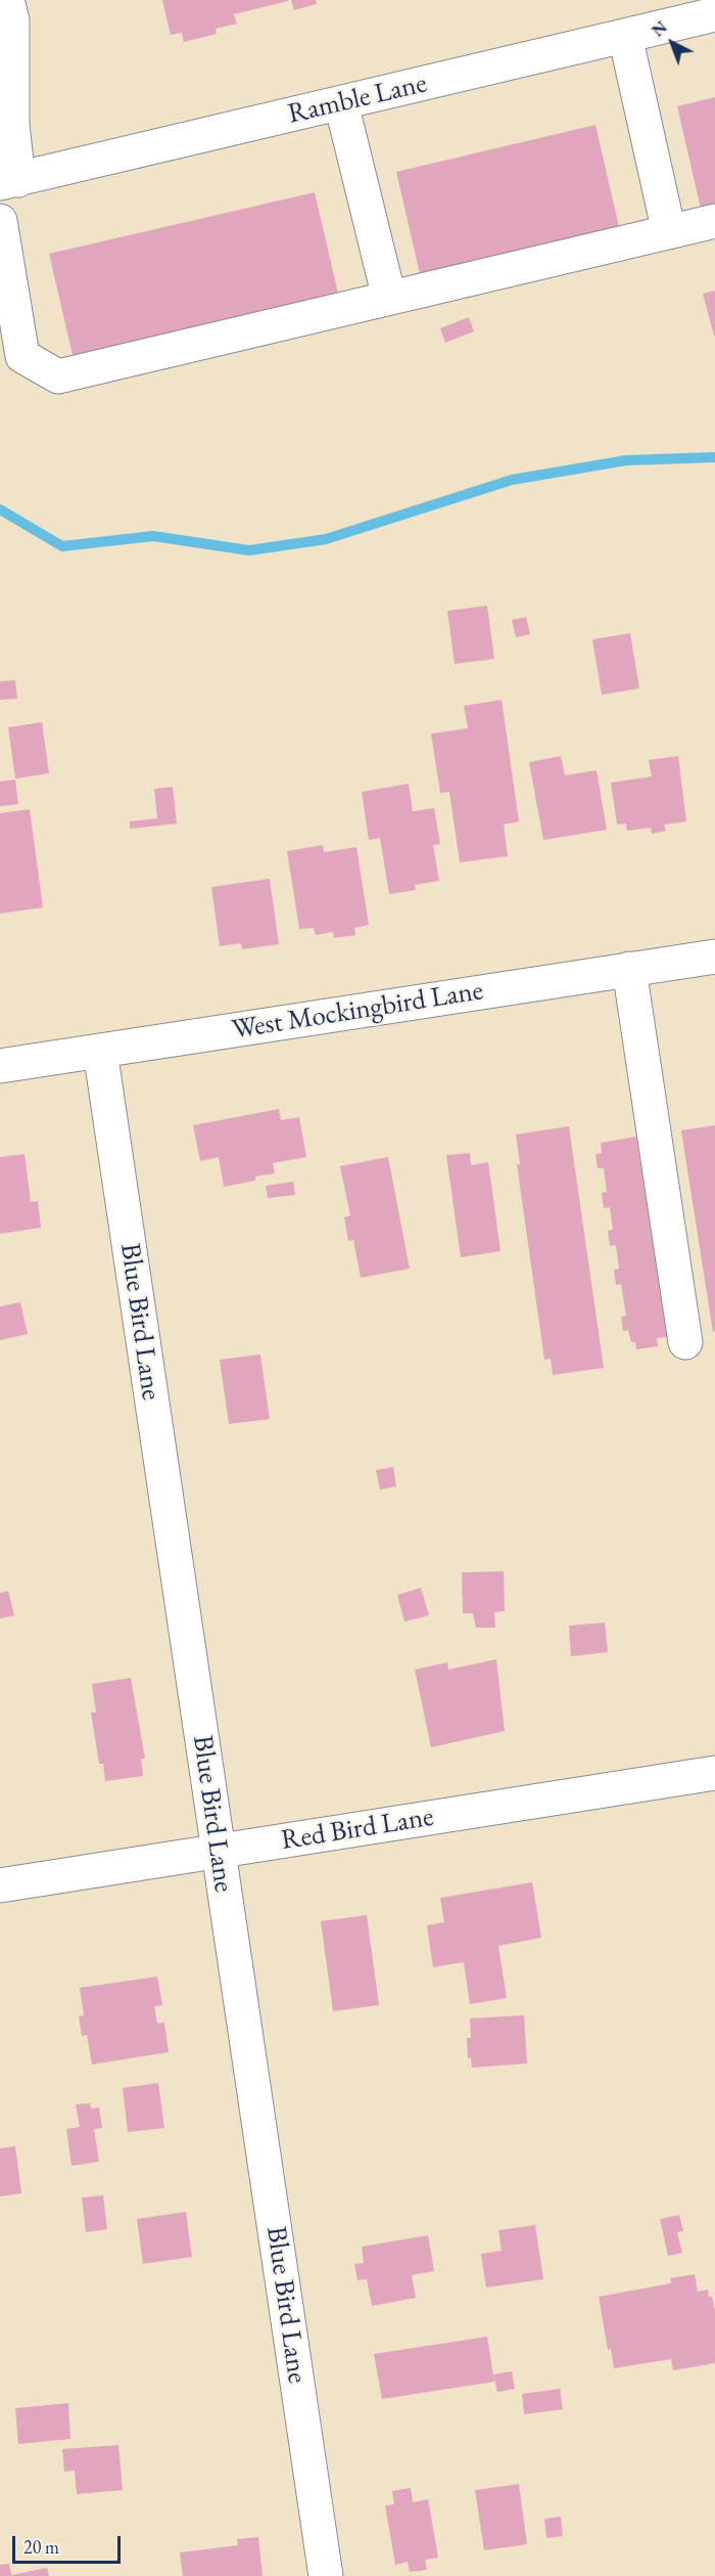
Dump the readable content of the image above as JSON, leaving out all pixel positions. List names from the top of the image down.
{
  "streets": {
    "street": [
      "Ramble Lane",
      "West Mockingbird Lane",
      "Blue Bird Lane",
      "Red Bird Lane"
    ]
  },
  "crossings": [
    ["West Mockingbird Lane", "Blue Bird Lane"],
    ["Blue Bird Lane", "Red Bird Lane"]
  ],
  "scale_bar": "20 m",
  "north": "top left"
}
